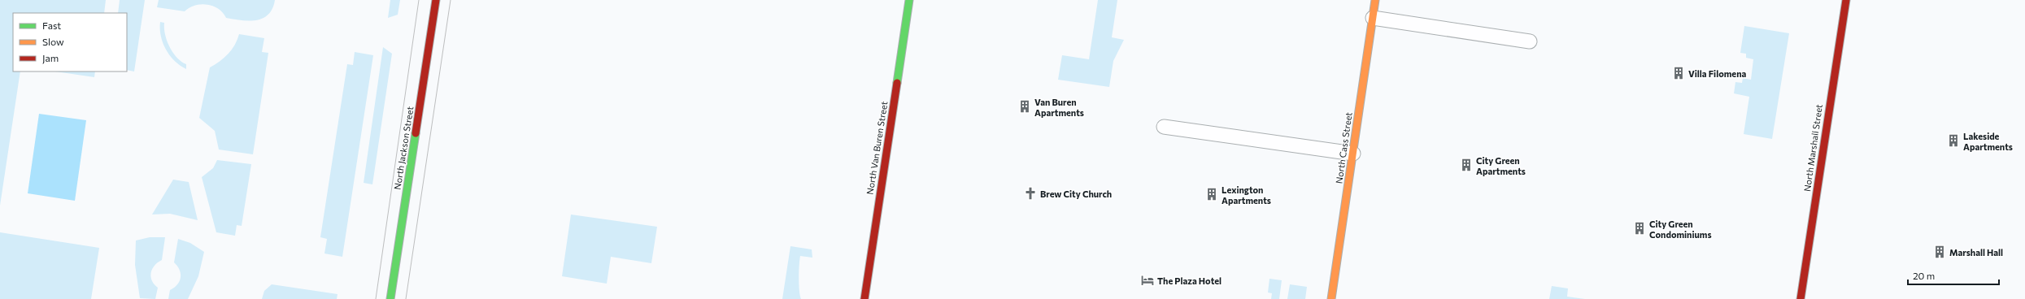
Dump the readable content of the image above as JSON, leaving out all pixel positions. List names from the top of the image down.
{
  "streets": {
    "street": [
      "North Jackson Street",
      "North Van Buren Street",
      "North Cass Street",
      "North Marshall Street"
    ]
  },
  "places": {
    "building": [
      "Villa Filomena",
      "Van Buren Apartments",
      "Lakeside Apartments",
      "City Green Apartments",
      "Lexington Apartments",
      "City Green Condominiums",
      "Marshall Hall"
    ],
    "church": ["Brew City Church"],
    "hotel": ["The Plaza Hotel"]
  },
  "legend": ["Fast", "Slow", "Jam"],
  "scale_bar": "20 m"
}
